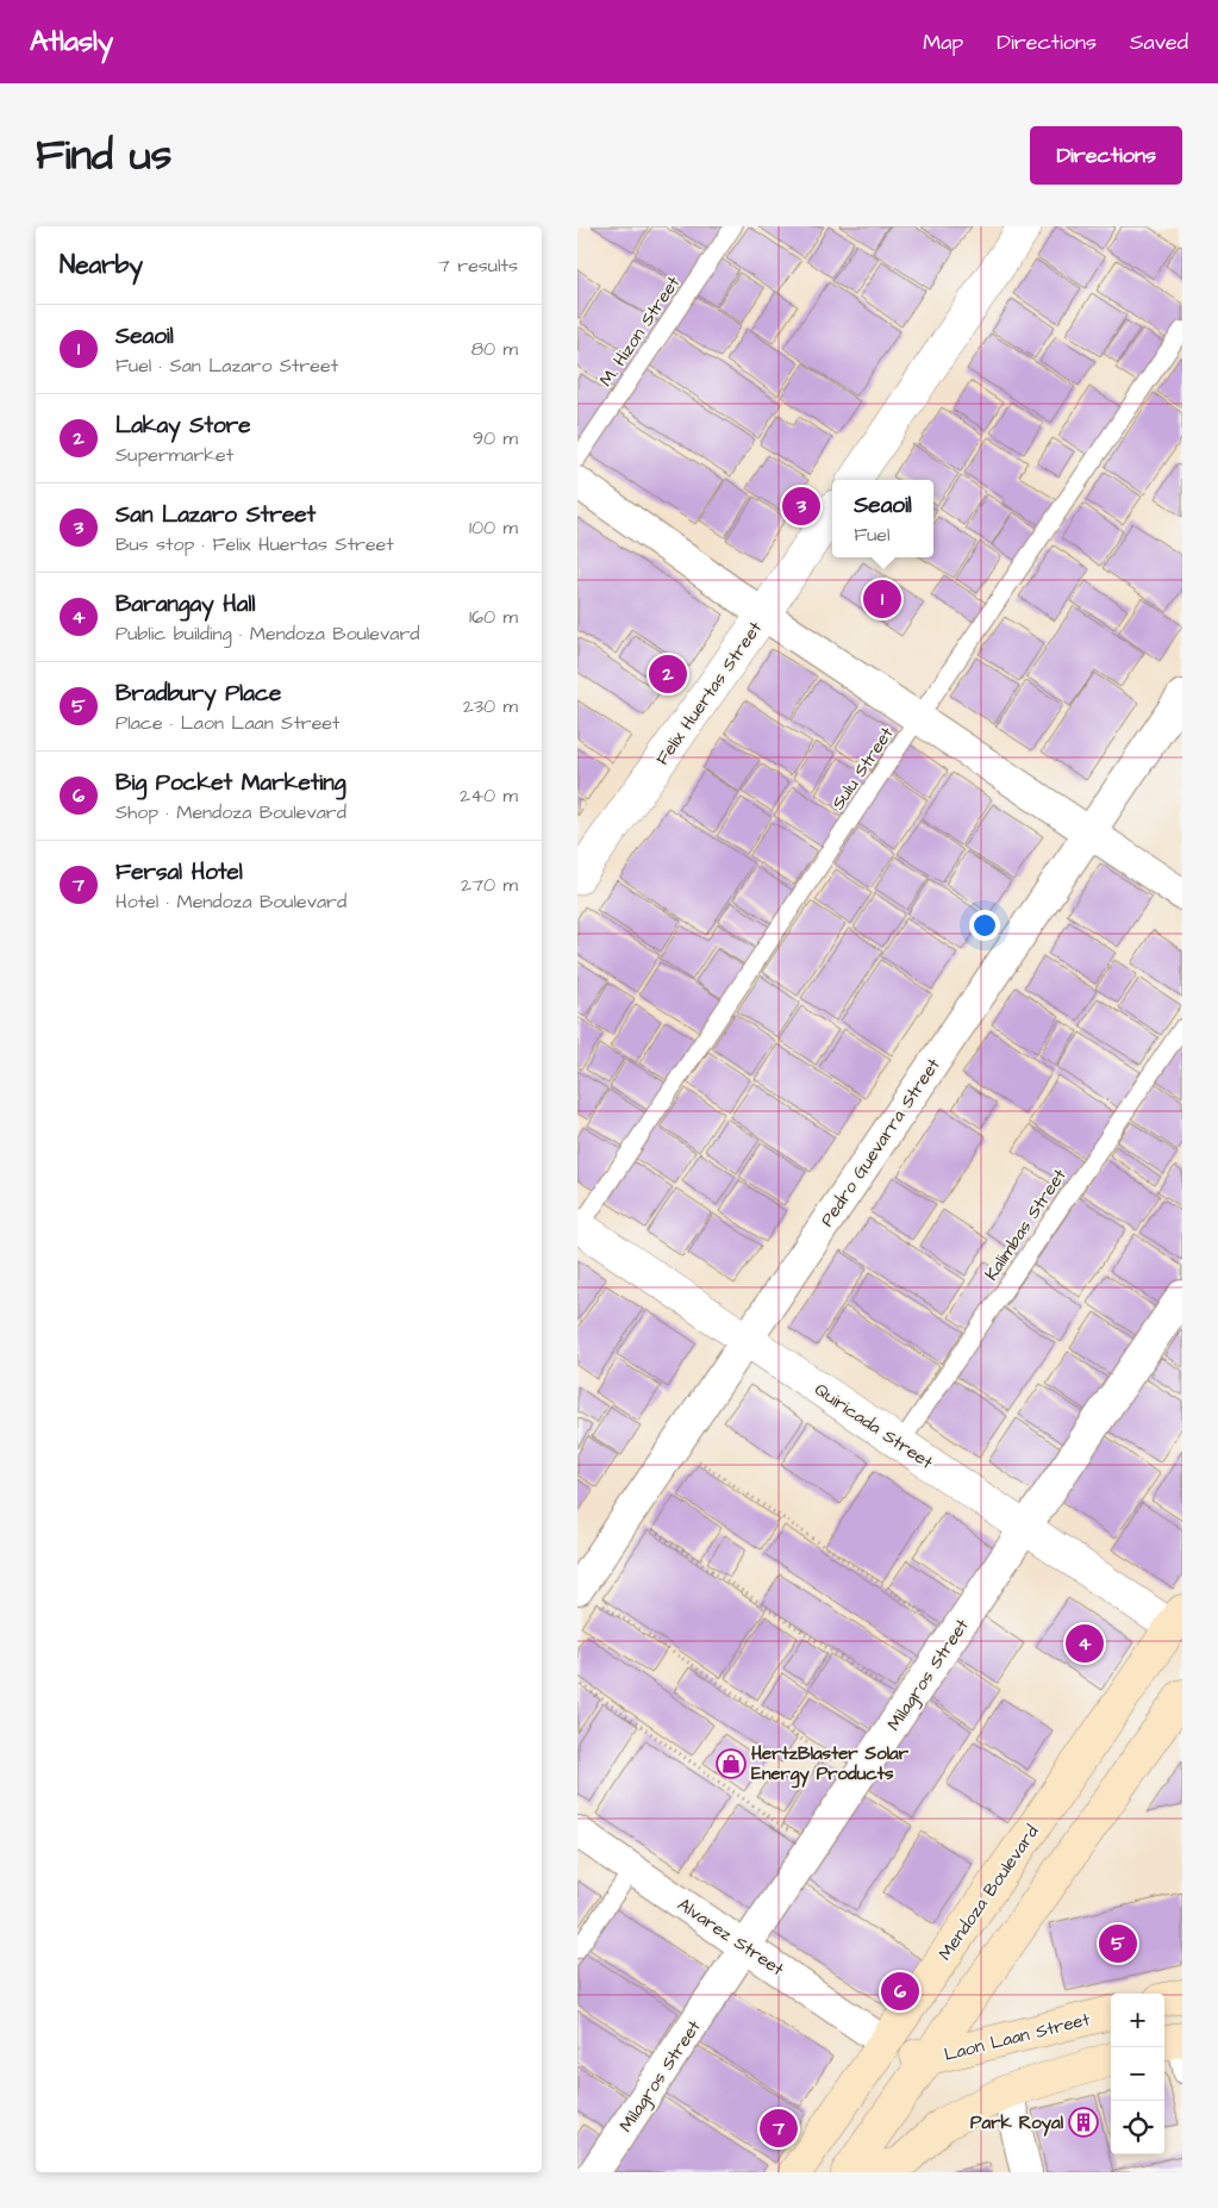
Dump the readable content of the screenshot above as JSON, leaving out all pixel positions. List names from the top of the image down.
{
  "streets": {
    "main road": ["Mendoza Boulevard", "Laon Laan Street"],
    "street": [
      "Felix Huertas Street",
      "Pedro Guevarra Street",
      "Quiricada Street",
      "Milagros Street",
      "Alvarez Street"
    ],
    "lane": ["M. Hizon Street", "Sulu Street", "Kalimbas Street"]
  },
  "crossings": [
    ["Sulu Street", "Quiricada Street"],
    ["Pedro Guevarra Street", "Quiricada Street"],
    ["Kalimbas Street", "Quiricada Street"],
    ["Quiricada Street", "Milagros Street"],
    ["Quiricada Street", "Mendoza Boulevard"],
    ["Milagros Street", "Alvarez Street"],
    ["Mendoza Boulevard", "Alvarez Street"],
    ["Mendoza Boulevard", "Laon Laan Street"],
    ["Alvarez Street", "Laon Laan Street"]
  ],
  "places": {
    "shop": ["HertzBlaster Solar Energy Products"],
    "building": ["Park Royal"]
  },
  "page": {
    "header": "Atlasly",
    "nav": ["Map", "Directions", "Saved"],
    "title": "Find us",
    "buttons": "Directions",
    "heading": ["Nearby", "7 results"],
    "list": [
      {
        "mark": "1",
        "name": "Seaoil",
        "note": "Fuel · San Lazaro Street",
        "value": "80 m"
      },
      {
        "mark": "2",
        "name": "Lakay Store",
        "note": "Supermarket",
        "value": "90 m"
      },
      {
        "mark": "3",
        "name": "San Lazaro Street",
        "note": "Bus stop · Felix Huertas Street",
        "value": "100 m"
      },
      {
        "mark": "4",
        "name": "Barangay Hall",
        "note": "Public building · Mendoza Boulevard",
        "value": "160 m"
      },
      {
        "mark": "5",
        "name": "Bradbury Place",
        "note": "Place · Laon Laan Street",
        "value": "230 m"
      },
      {
        "mark": "6",
        "name": "Big Pocket Marketing",
        "note": "Shop · Mendoza Boulevard",
        "value": "240 m"
      },
      {
        "mark": "7",
        "name": "Fersal Hotel",
        "note": "Hotel · Mendoza Boulevard",
        "value": "270 m"
      }
    ],
    "popup": ["Seaoil", "Fuel"],
    "pins": [
      "3",
      "1",
      "2",
      "4",
      "5",
      "6",
      "7"
    ],
    "map_buttons": ["+", "−"]
  }
}
